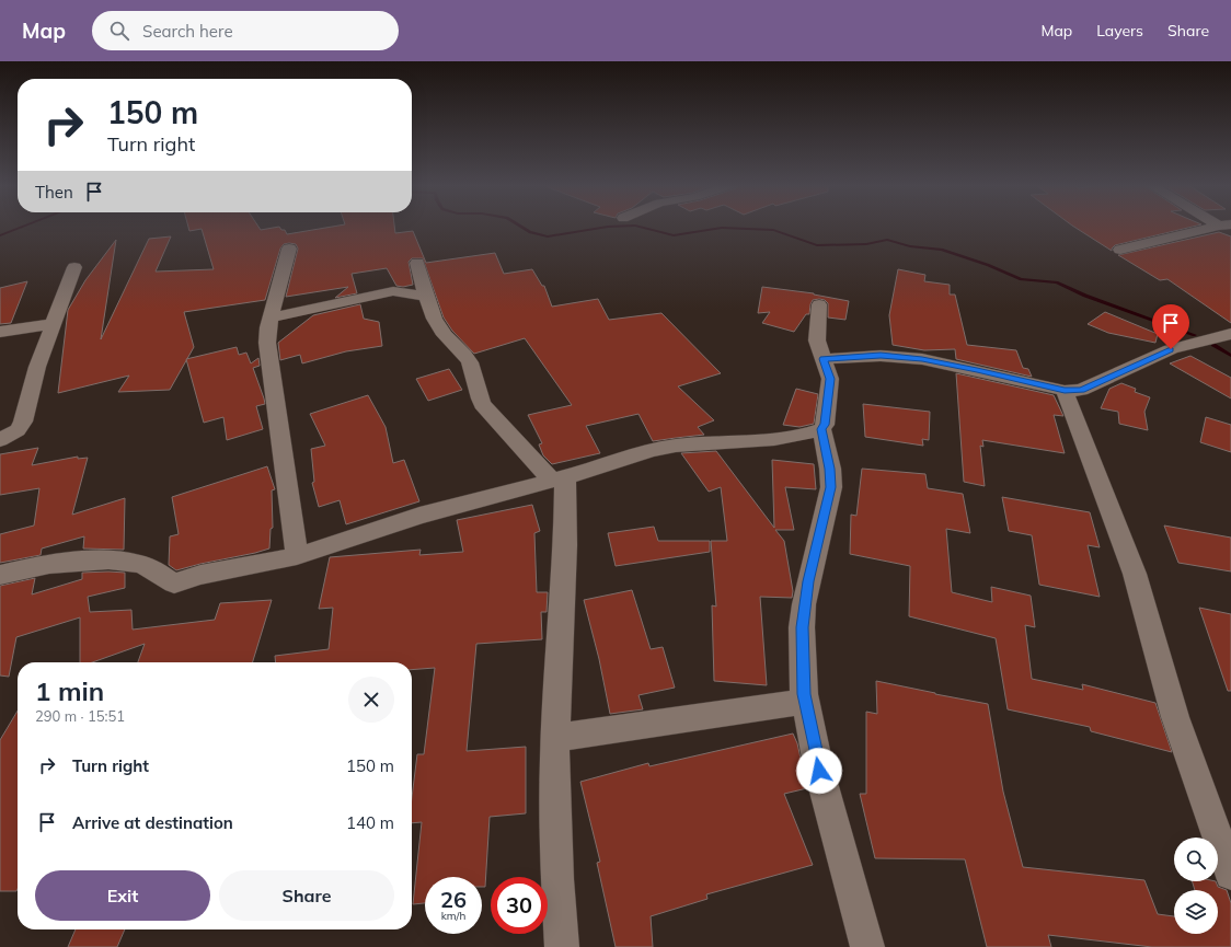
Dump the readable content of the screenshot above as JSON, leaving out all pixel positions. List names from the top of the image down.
{
  "page": {
    "header": "Map",
    "search": "Search here",
    "nav": ["Map", "Layers", "Share"],
    "turn": ["150 m", "Turn right"],
    "then": "Then",
    "heading": ["1 min", "290 m · 15:51"],
    "list": [
      {
        "name": "Turn right",
        "value": "150 m"
      },
      {
        "name": "Arrive at destination",
        "value": "140 m"
      }
    ],
    "buttons": ["Exit", "Share"],
    "speed": "26 km/h",
    "limit": "30"
  }
}
